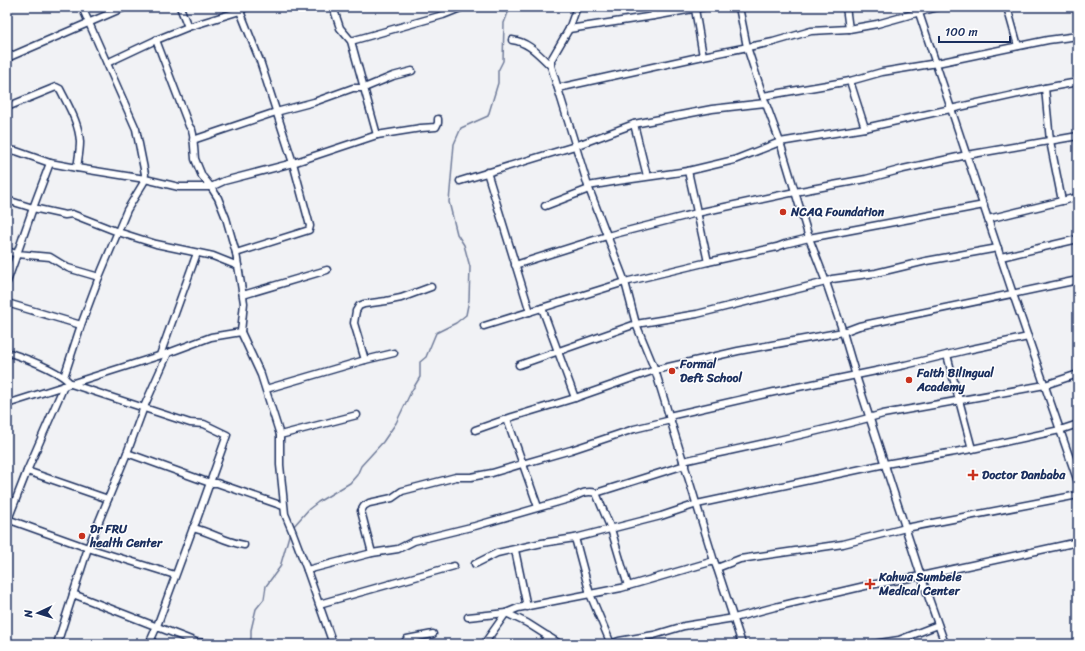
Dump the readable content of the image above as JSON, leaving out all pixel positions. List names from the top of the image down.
{
  "places": {
    "other": [
      "NCAQ Foundation",
      "Formal Deft School",
      "Faith Bilingual Academy",
      "Dr FRU health Center"
    ],
    "health": ["Doctor Danbaba", "Kahwa Sumbele Medical Center"]
  },
  "scale_bar": "100 m",
  "north": "left"
}
